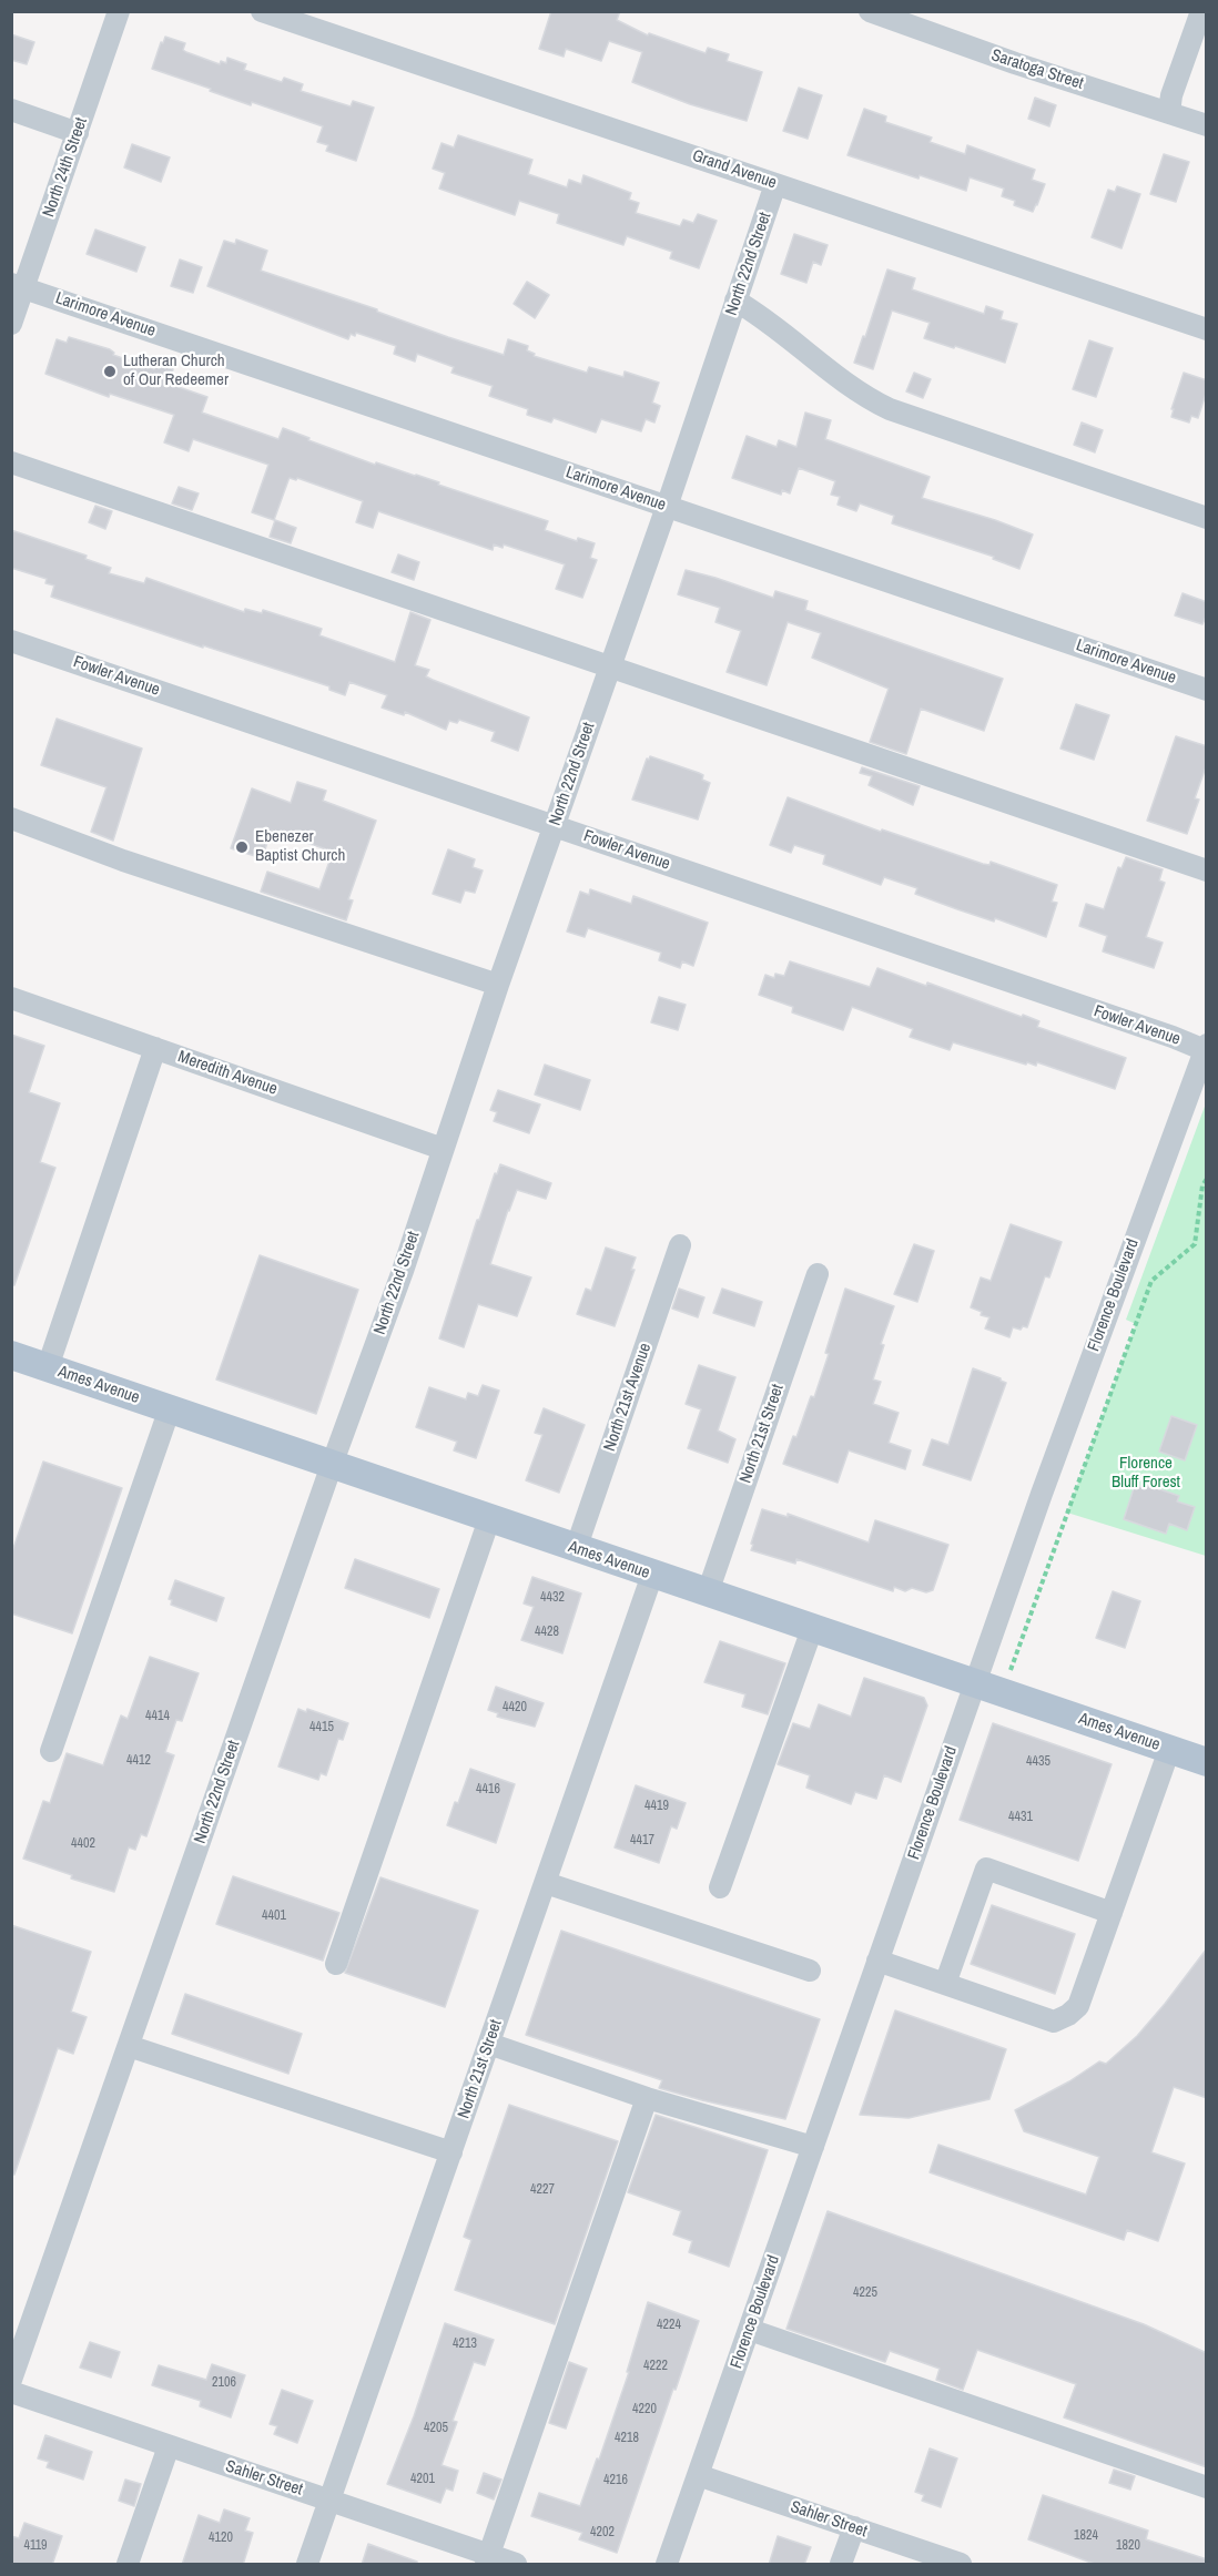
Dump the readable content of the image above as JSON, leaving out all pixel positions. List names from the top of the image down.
{
  "streets": {
    "main road": ["Ames Avenue"],
    "street": [
      "Saratoga Street",
      "North 24th Street",
      "Grand Avenue",
      "North 22nd Street",
      "Larimore Avenue",
      "Fowler Avenue",
      "Meredith Avenue",
      "Florence Boulevard",
      "North 21st Avenue",
      "North 21st Street",
      "Sahler Street"
    ]
  },
  "crossings": [
    ["North 24th Street", "Larimore Avenue"],
    ["Grand Avenue", "North 22nd Street"],
    ["North 22nd Street", "Larimore Avenue"],
    ["North 22nd Street", "Fowler Avenue"],
    ["North 22nd Street", "Meredith Avenue"],
    ["North 22nd Street", "Ames Avenue"],
    ["Fowler Avenue", "Florence Boulevard"],
    ["Florence Boulevard", "Ames Avenue"],
    ["Florence Boulevard", "Sahler Street"],
    ["Ames Avenue", "North 21st Avenue"],
    ["Ames Avenue", "North 21st Street"],
    ["North 21st Street", "Sahler Street"]
  ],
  "parks": ["Florence Bluff Forest"],
  "places": ["Lutheran Church of Our Redeemer", "Ebenezer Baptist Church"],
  "house_numbers": [
    "4432",
    "4428",
    "4420",
    "4414",
    "4415",
    "4412",
    "4435",
    "4416",
    "4419",
    "4431",
    "4417",
    "4402",
    "4401",
    "4227",
    "4225",
    "4224",
    "4213",
    "4222",
    "2106",
    "4220",
    "4205",
    "4218",
    "4201",
    "4216",
    "4202",
    "1824",
    "4120",
    "4119",
    "1820"
  ]
}
